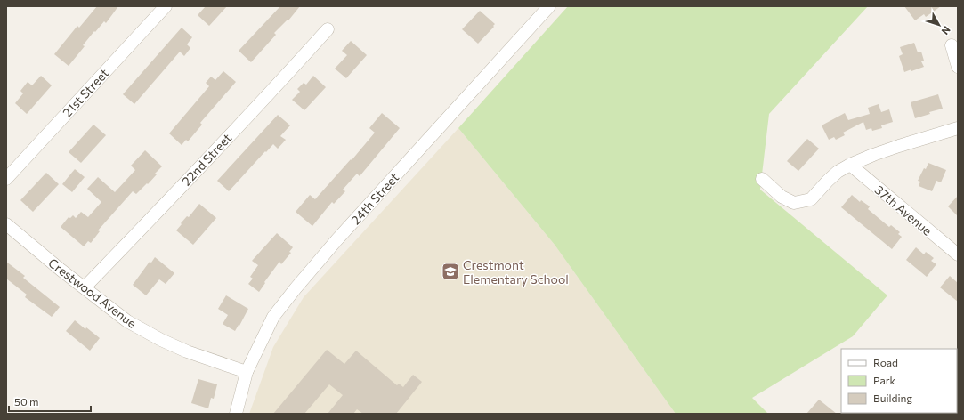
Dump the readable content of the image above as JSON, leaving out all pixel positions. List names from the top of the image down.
{
  "streets": {
    "street": [
      "21st Street",
      "22nd Street",
      "24th Street",
      "37th Avenue",
      "Crestwood Avenue"
    ]
  },
  "crossings": [
    ["22nd Street", "Crestwood Avenue"],
    ["24th Street", "Crestwood Avenue"]
  ],
  "places": {
    "school or university": ["Crestmont Elementary School"]
  },
  "legend": ["Road", "Park", "Building"],
  "scale_bar": "50 m",
  "north": "bottom right"
}
